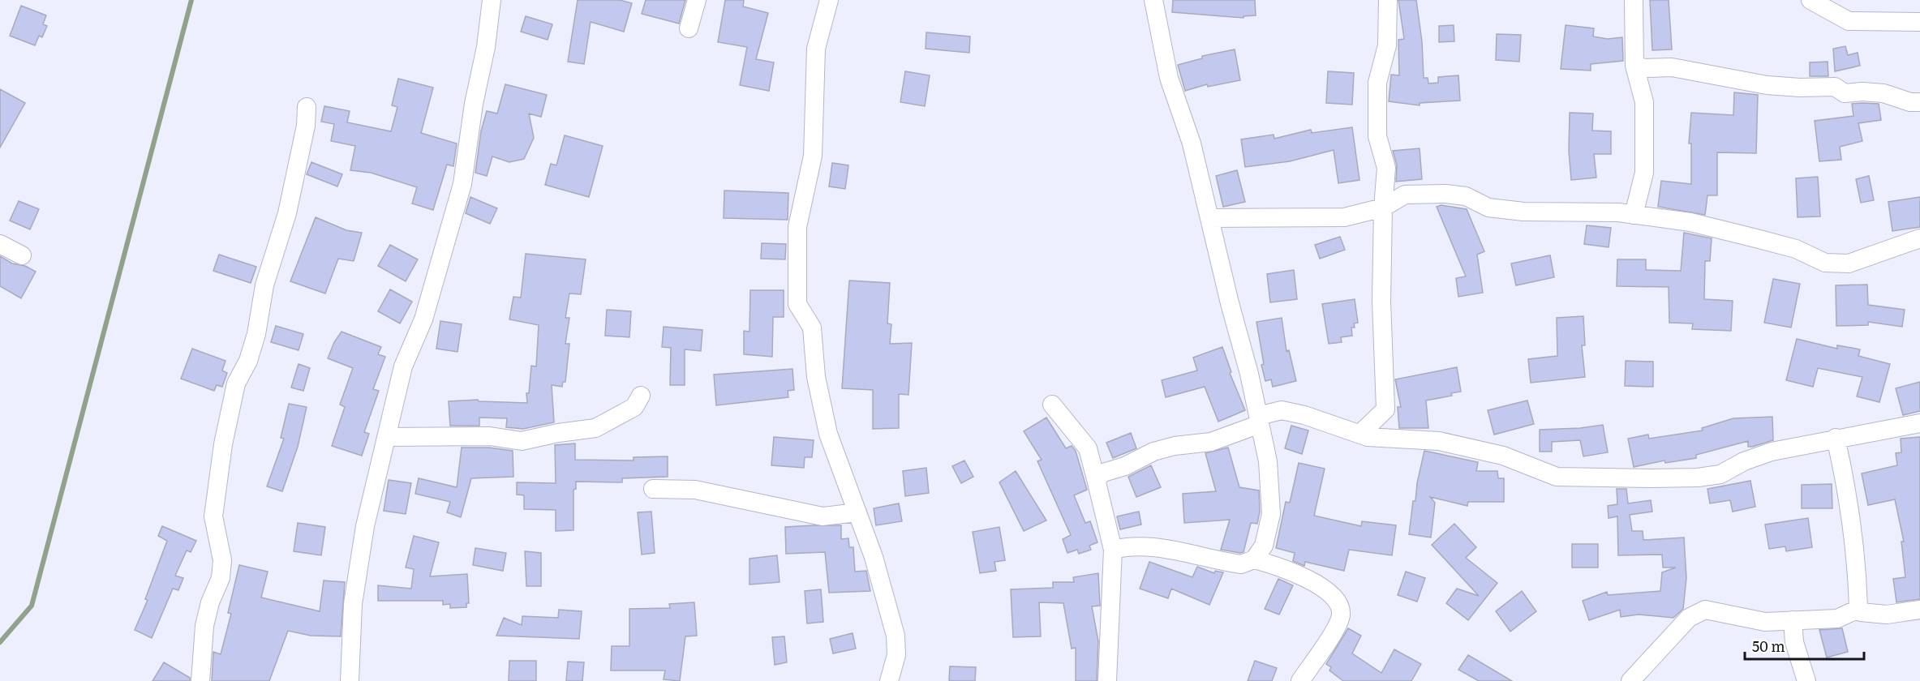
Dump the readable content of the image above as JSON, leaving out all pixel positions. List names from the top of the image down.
{
  "scale_bar": "50 m"
}
